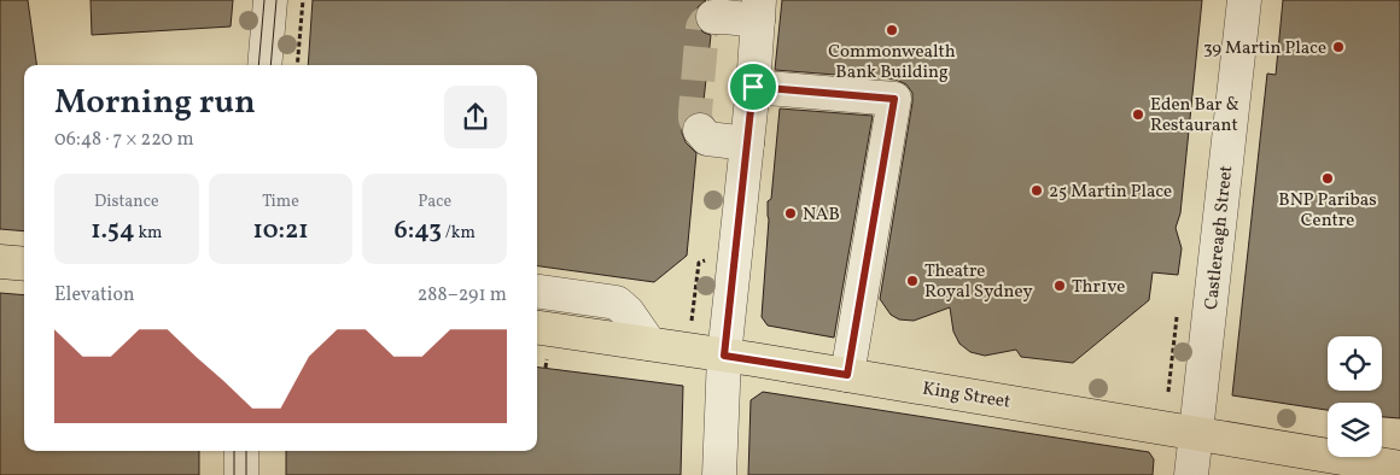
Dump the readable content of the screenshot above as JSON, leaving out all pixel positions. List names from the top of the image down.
{
  "streets": {
    "main road": ["King Street"],
    "street": ["Castlereagh Street"]
  },
  "crossings": [
    ["Castlereagh Street", "King Street"]
  ],
  "places": [
    "Commonwealth Bank Building",
    "39 Martin Place",
    "Eden Bar & Restaurant",
    "BNP Paribas Centre",
    "25 Martin Place",
    "NAB",
    "Theatre Royal Sydney",
    "Thr1ve"
  ],
  "page": {
    "heading": ["Morning run", "06:48 · 7 × 220 m"],
    "stats": [
      ["Distance", "1.54 km"],
      ["Time", "10:21"],
      ["Pace", "6:43 /km"]
    ],
    "chart": ["Elevation", "288–291 m"]
  }
}
